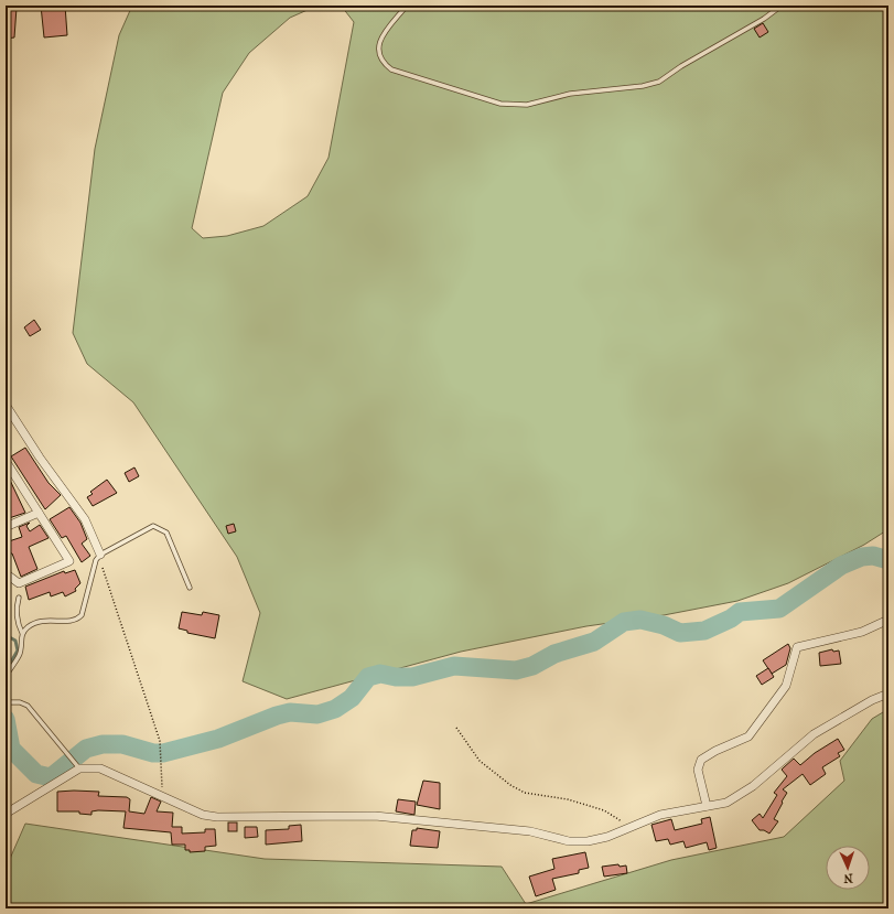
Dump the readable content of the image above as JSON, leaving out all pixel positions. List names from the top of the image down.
{
  "north": "bottom"
}
